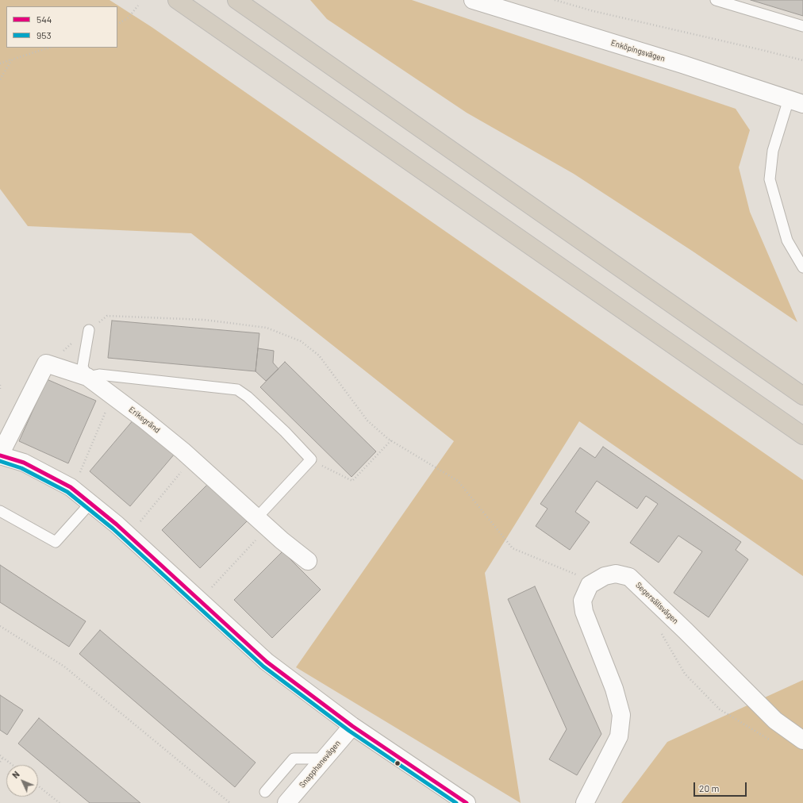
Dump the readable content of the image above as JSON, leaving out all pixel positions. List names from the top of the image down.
{
  "streets": {
    "street": [
      "Enköpingsvägen",
      "Eriksgränd",
      "Segersällsvägen",
      "Snapphanevägen"
    ]
  },
  "lines": ["transit line 544", "transit line 953"],
  "legend": ["544", "953"],
  "scale_bar": "20 m",
  "north": "top left"
}
